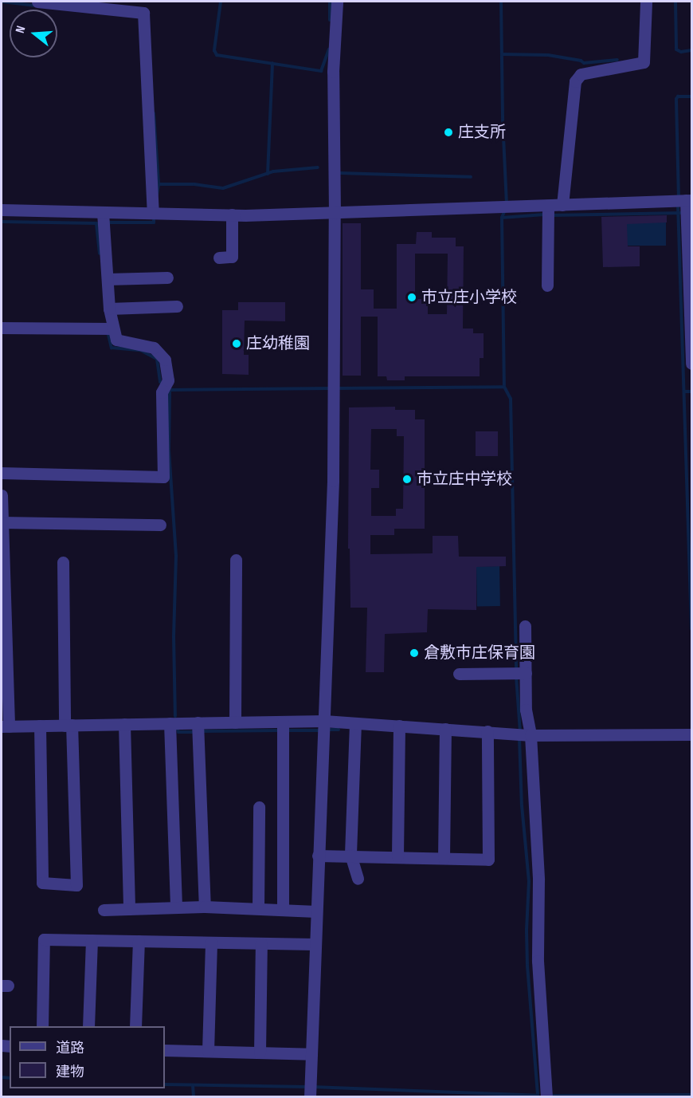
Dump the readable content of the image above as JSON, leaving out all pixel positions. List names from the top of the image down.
{
  "places": [
    "庄支所",
    "市立庄小学校",
    "庄幼稚園",
    "市立庄中学校",
    "倉敷市庄保育園"
  ],
  "legend": ["道路", "建物"],
  "north": "left"
}
